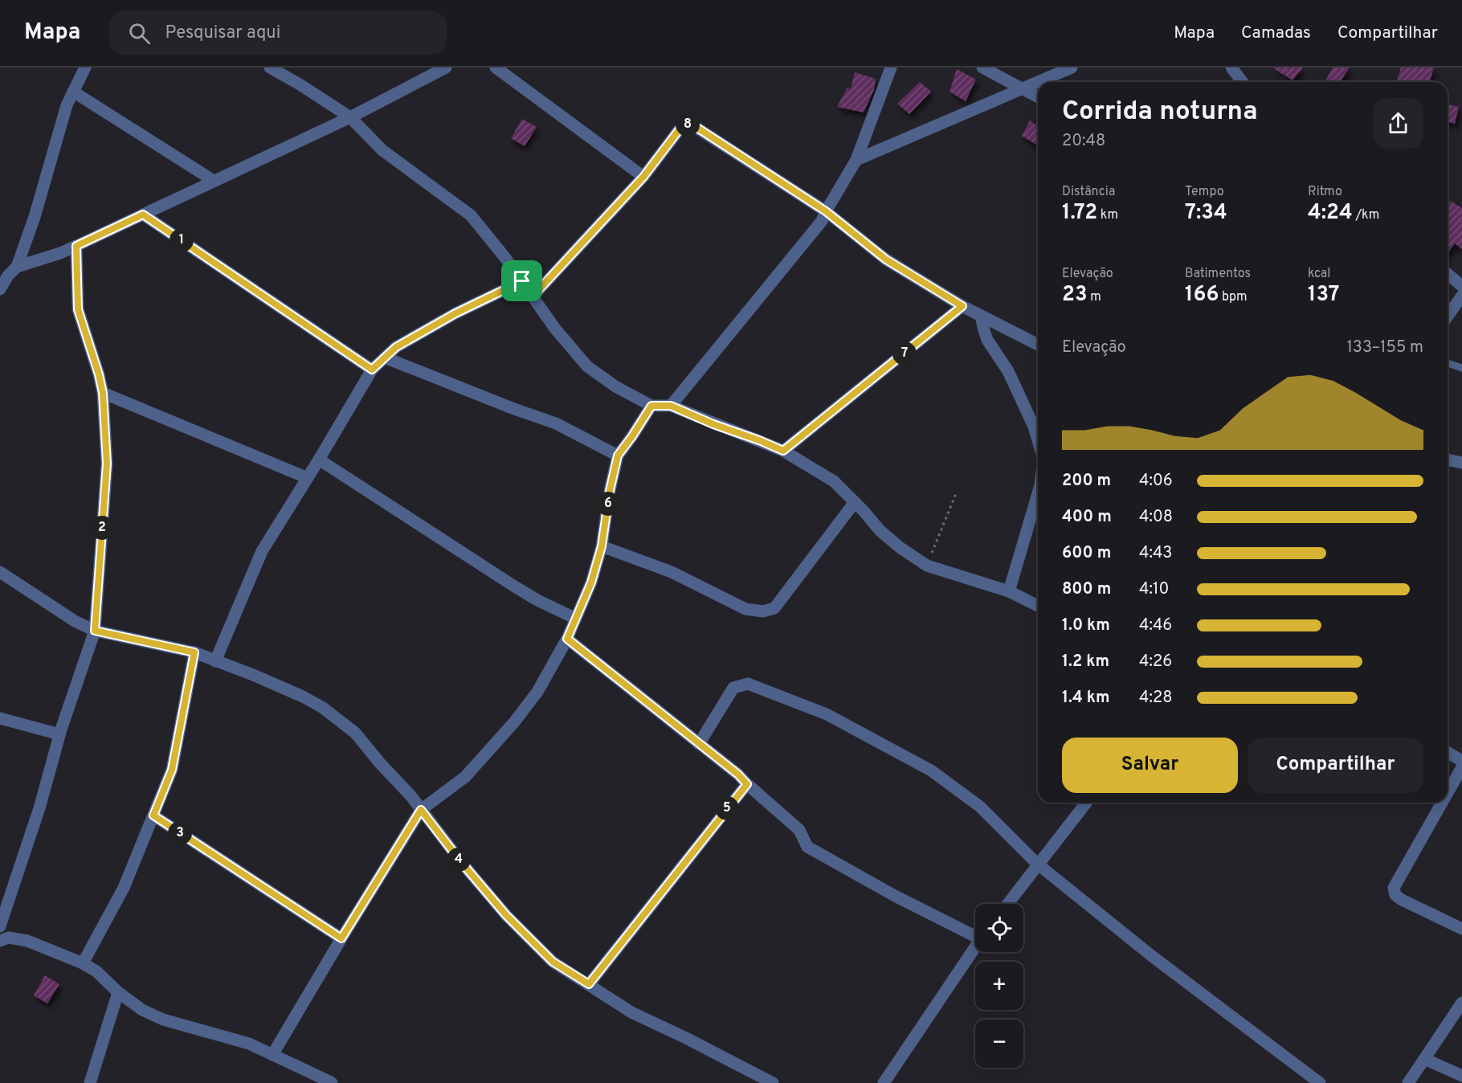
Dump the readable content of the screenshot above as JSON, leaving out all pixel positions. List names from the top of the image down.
{
  "page": {
    "header": "Mapa",
    "search": "Pesquisar aqui",
    "nav": ["Mapa", "Camadas", "Compartilhar"],
    "heading": ["Corrida noturna", "20:48"],
    "pins": [
      "8",
      "1",
      "7",
      "6",
      "2",
      "5",
      "3",
      "4"
    ],
    "stats": [
      ["Distância", "1.72 km"],
      ["Tempo", "7:34"],
      ["Ritmo", "4:24 /km"],
      ["Elevação", "23 m"],
      ["Batimentos", "166 bpm"],
      ["kcal", "137"]
    ],
    "chart": ["Elevação", "133–155 m"],
    "list": [
      {
        "name": "200 m",
        "note": "4:06"
      },
      {
        "name": "400 m",
        "note": "4:08"
      },
      {
        "name": "600 m",
        "note": "4:43"
      },
      {
        "name": "800 m",
        "note": "4:10"
      },
      {
        "name": "1.0 km",
        "note": "4:46"
      },
      {
        "name": "1.2 km",
        "note": "4:26"
      },
      {
        "name": "1.4 km",
        "note": "4:28"
      }
    ],
    "buttons": ["Salvar", "Compartilhar"],
    "map_buttons": ["+", "−"]
  }
}
